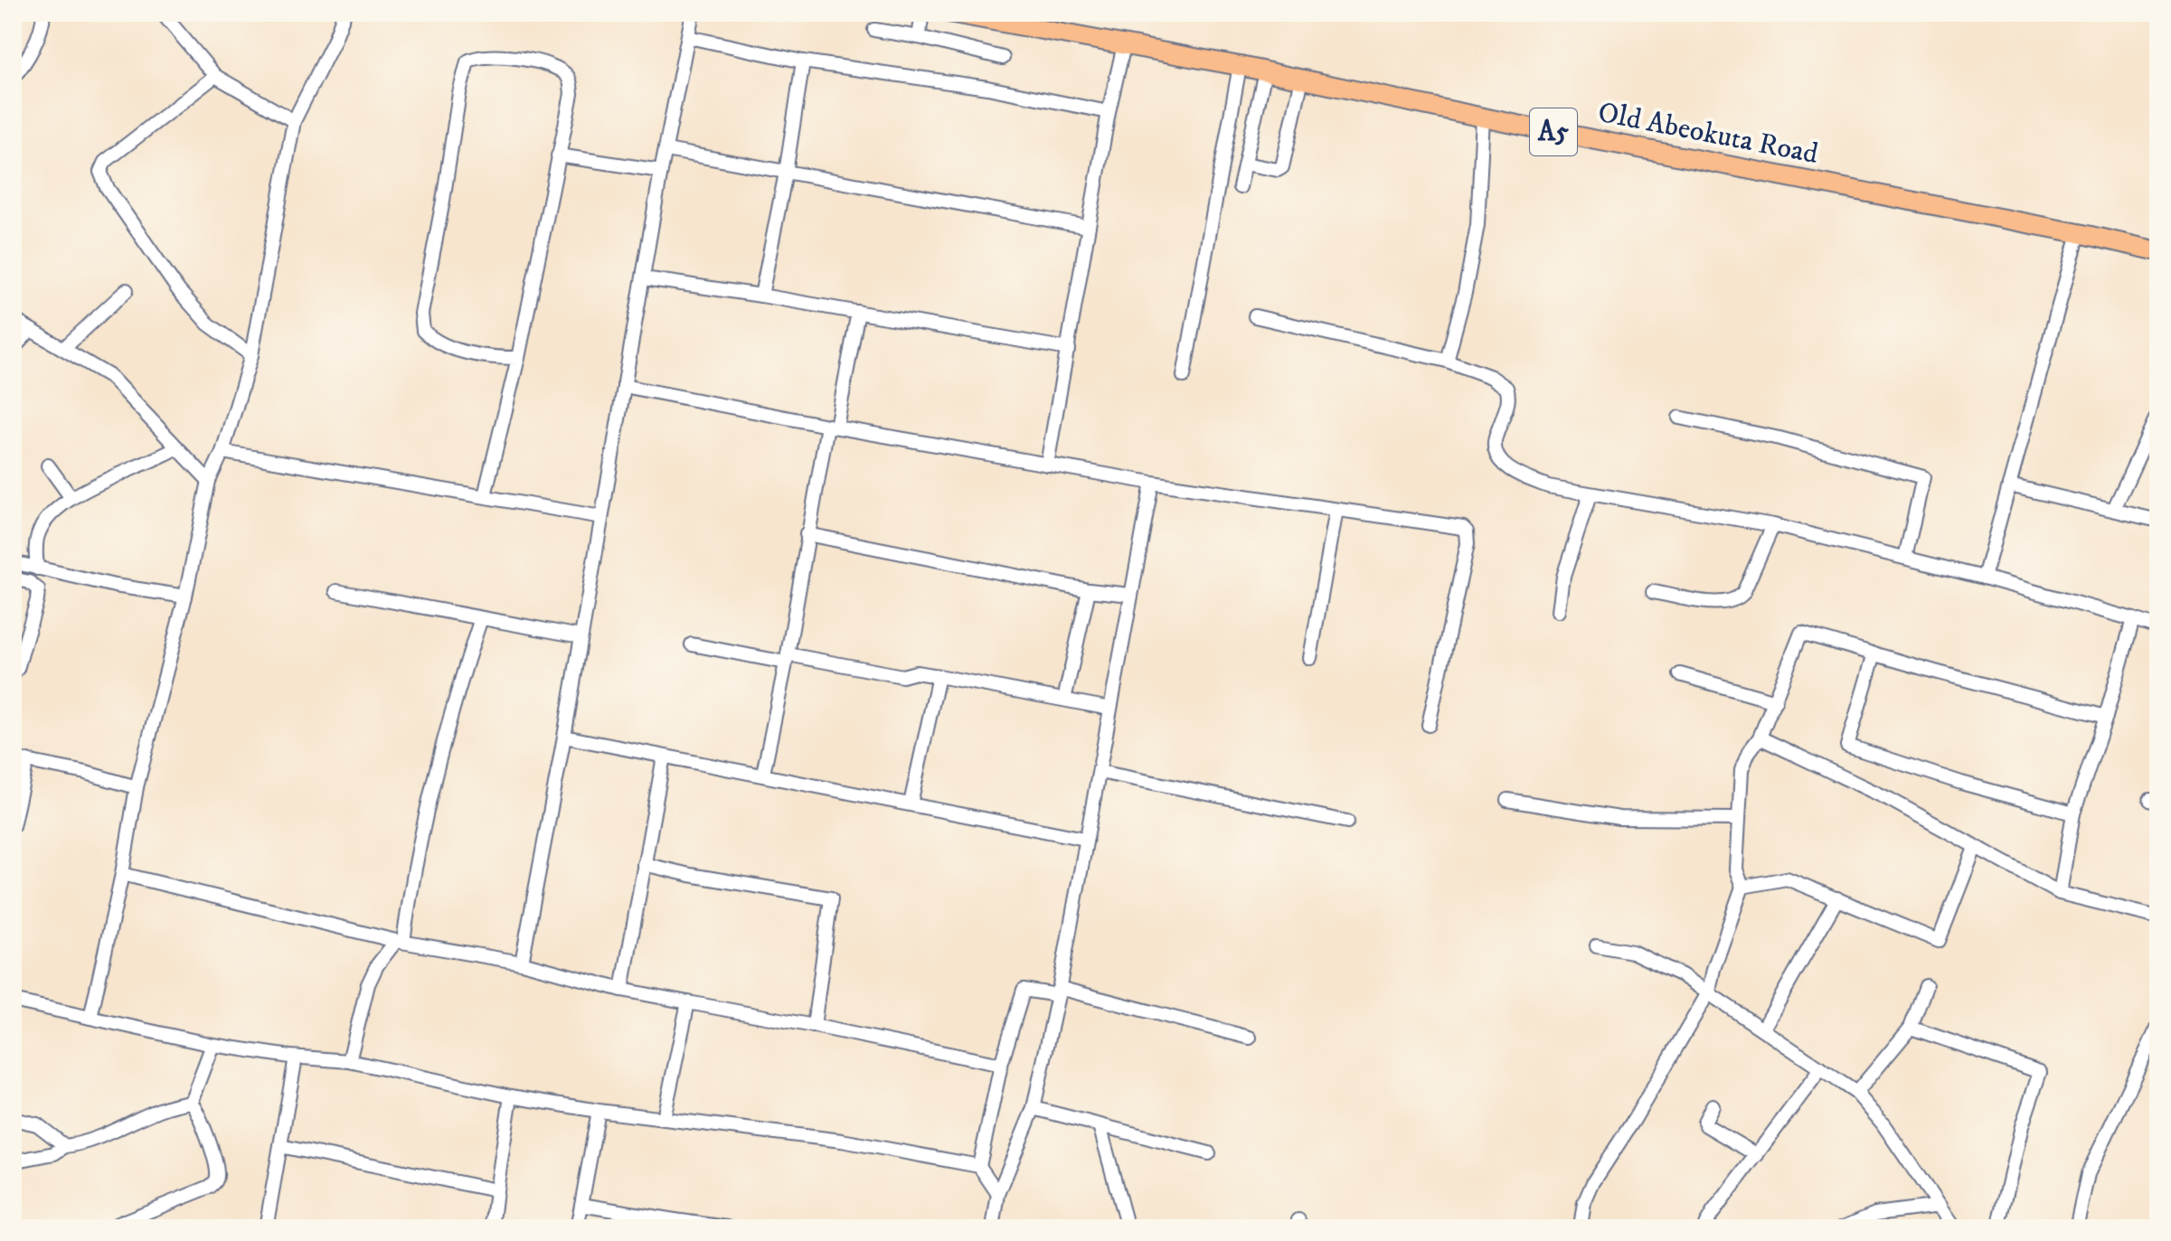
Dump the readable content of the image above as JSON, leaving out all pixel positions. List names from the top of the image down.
{
  "streets": {
    "highway": ["A5", "Old Abeokuta Road"]
  }
}
